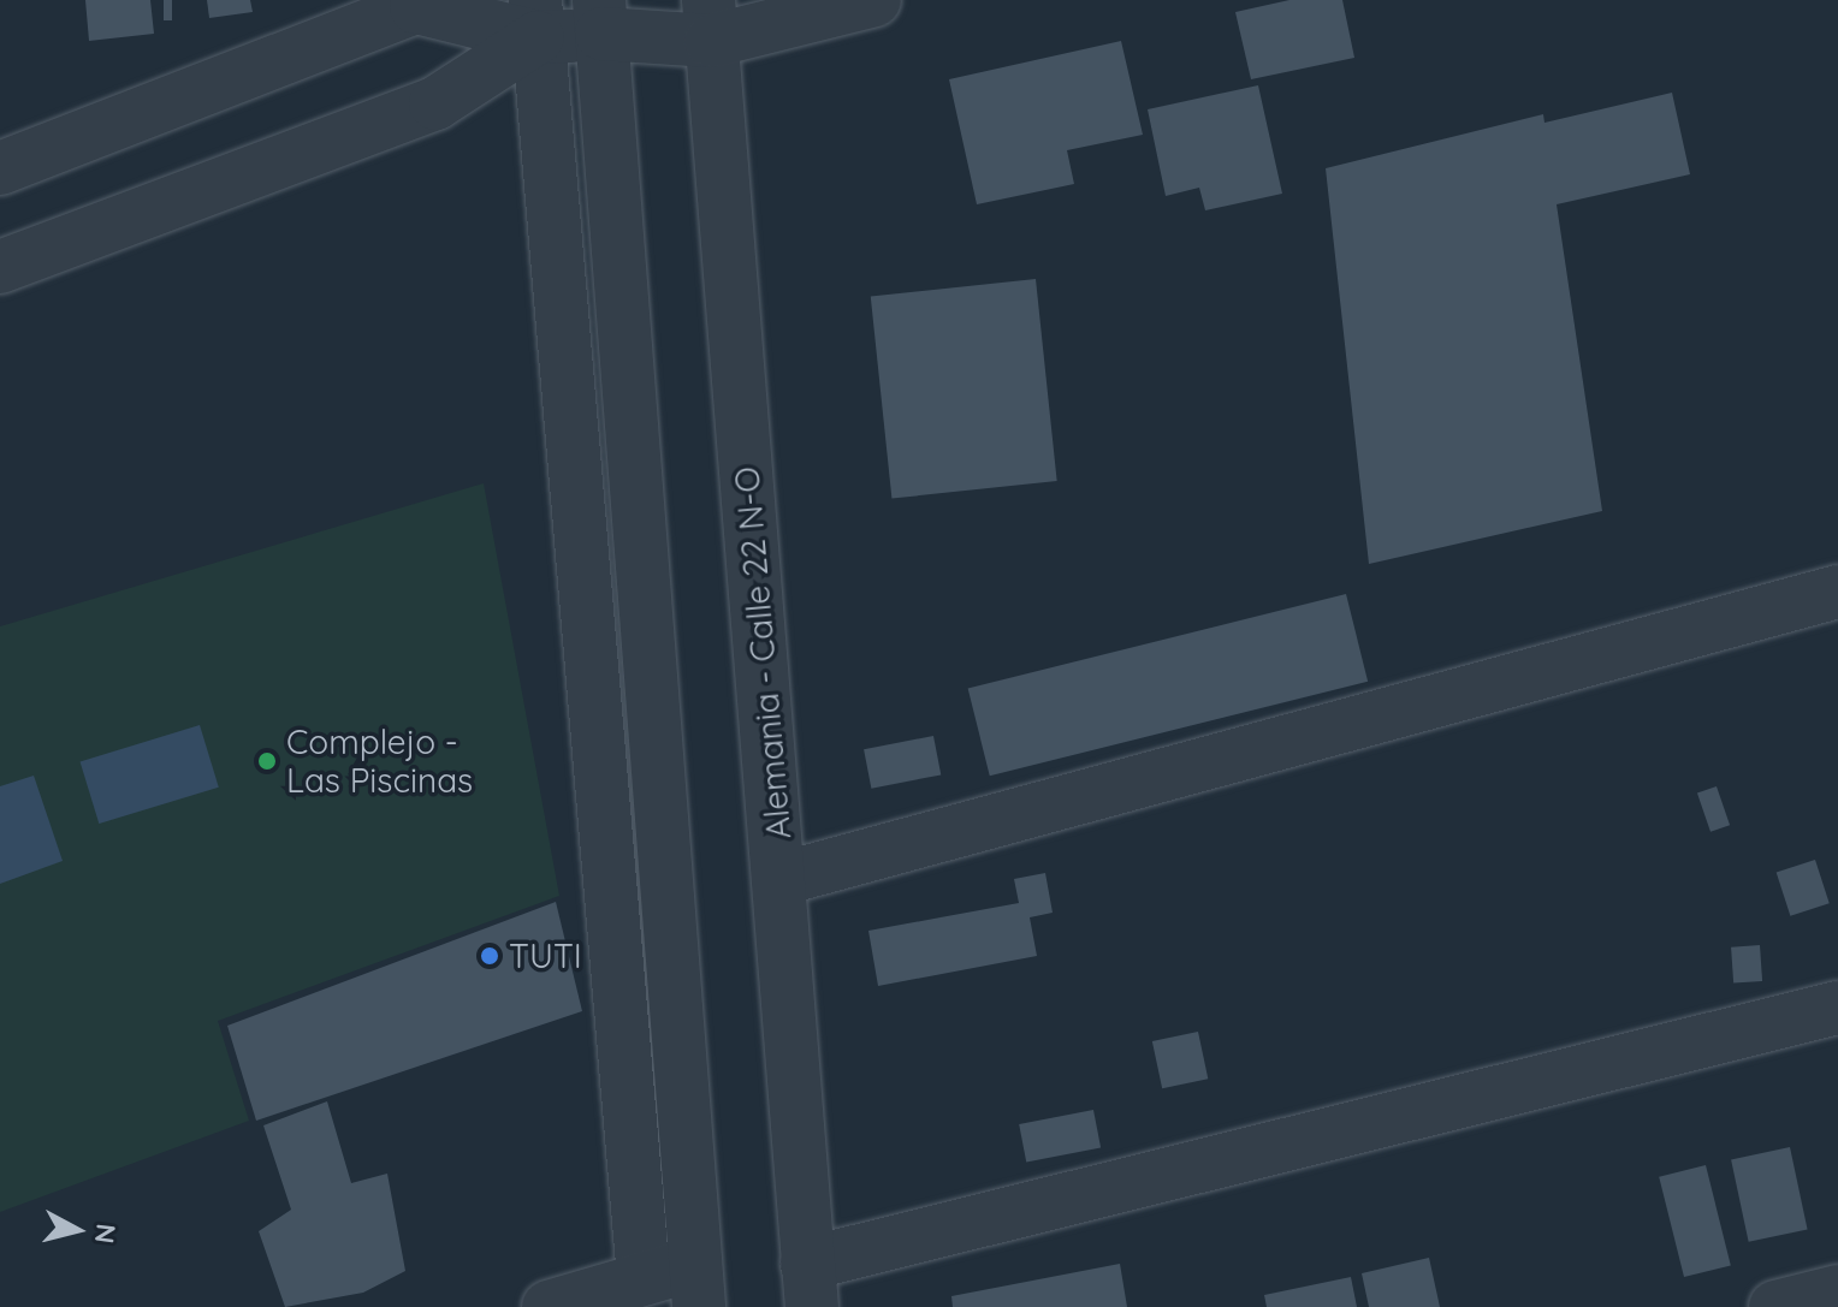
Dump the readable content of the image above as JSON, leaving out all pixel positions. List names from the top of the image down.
{
  "streets": {
    "street": ["Alemania - Calle 22 N-O"]
  },
  "places": ["Complejo - Las Piscinas", "TUTI"],
  "north": "right"
}
